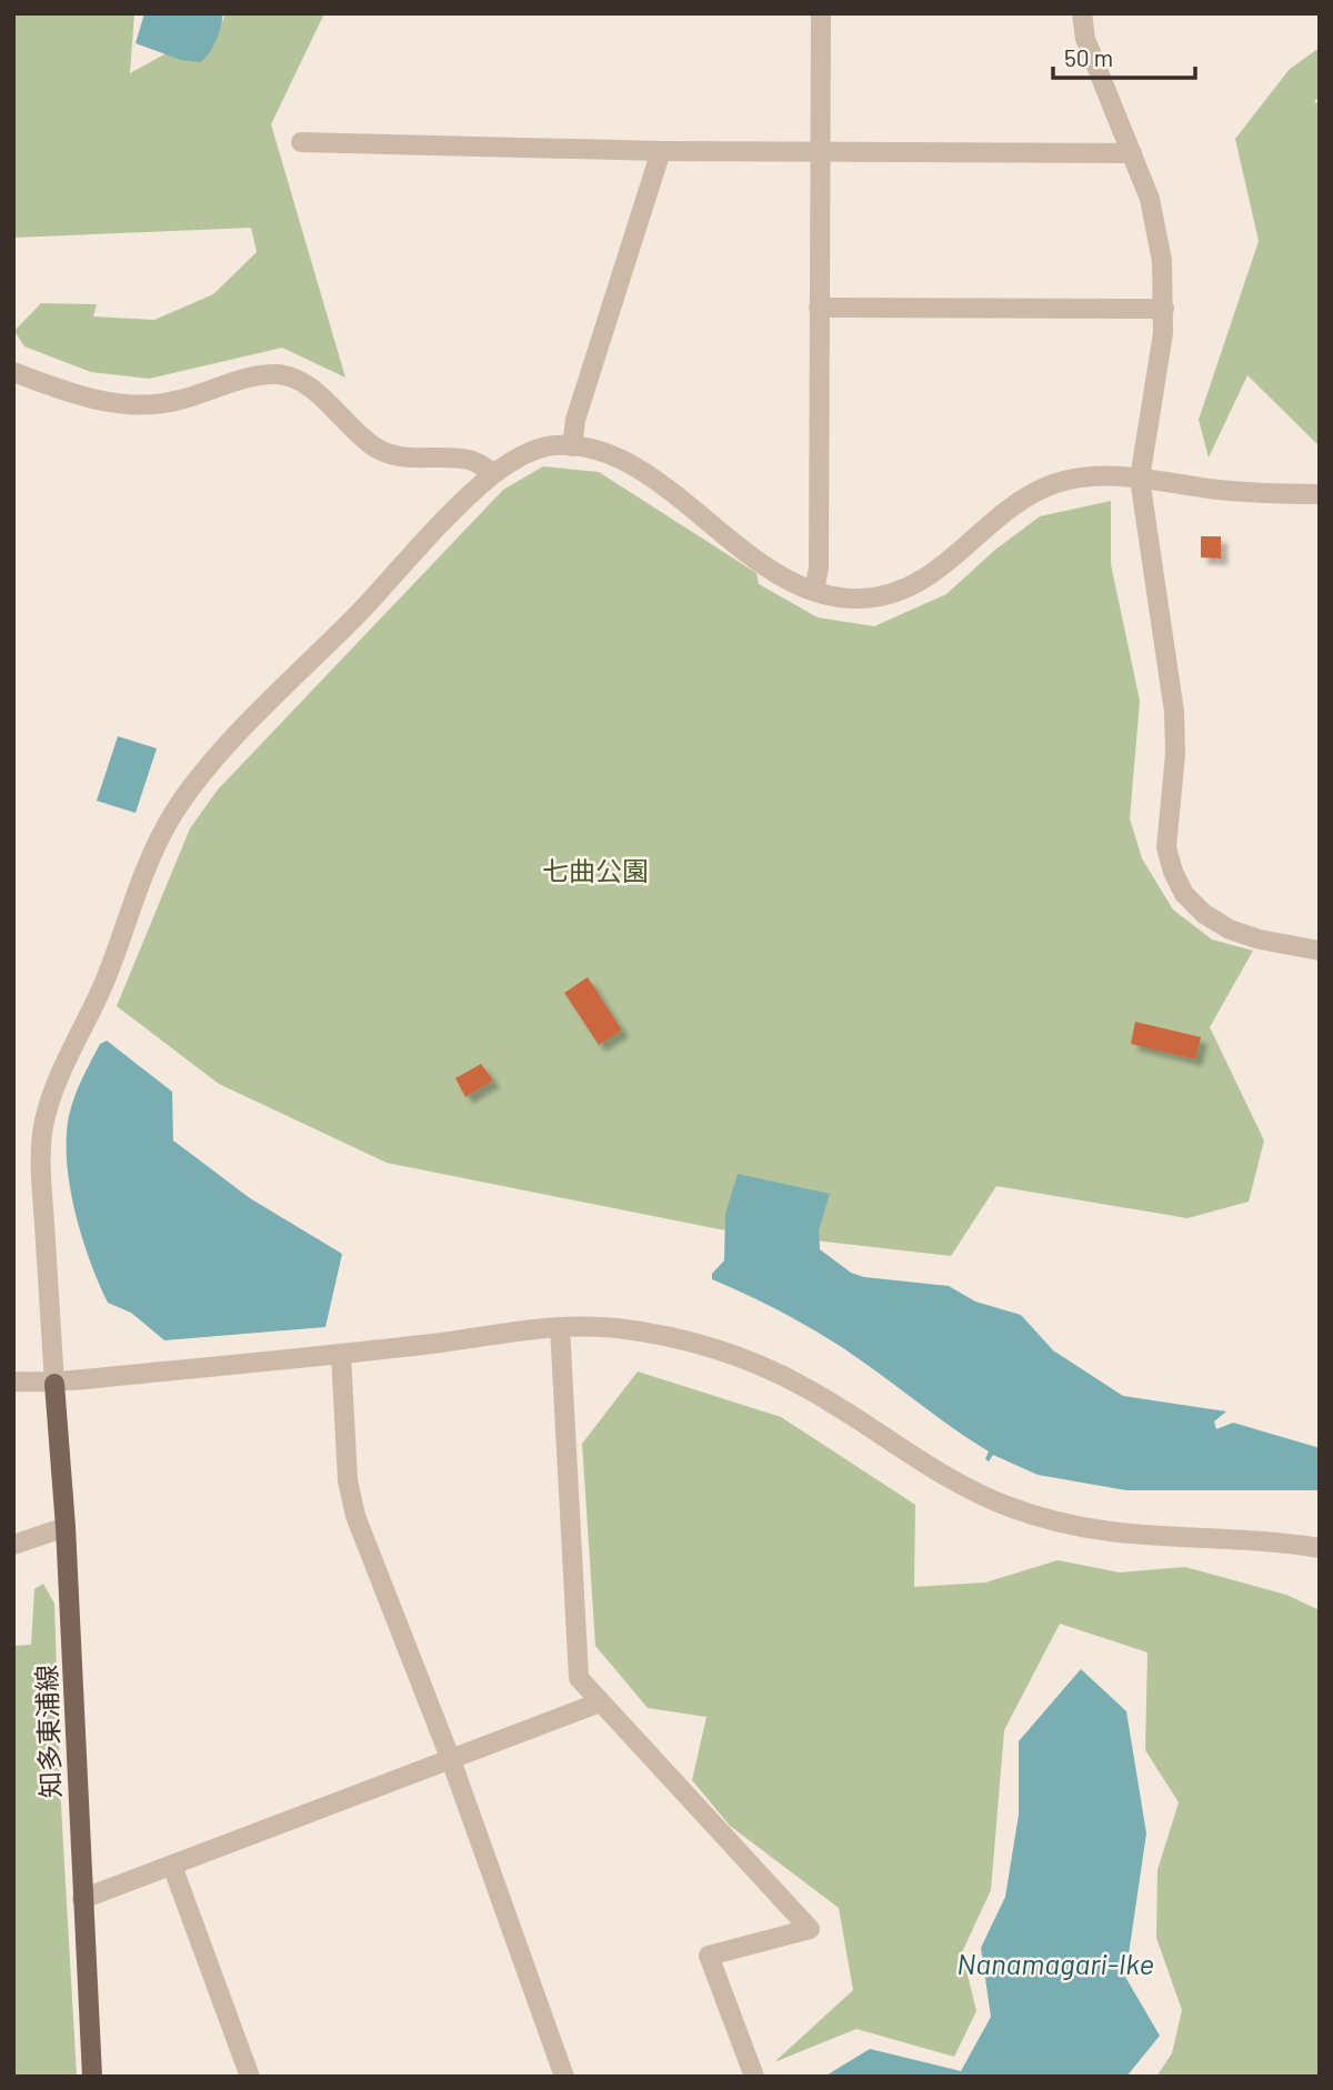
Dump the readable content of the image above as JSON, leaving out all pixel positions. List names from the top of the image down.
{
  "streets": {
    "main road": ["知多東浦線"]
  },
  "water": ["Nanamagari-Ike"],
  "parks": ["七曲公園"],
  "scale_bar": "50 m"
}
